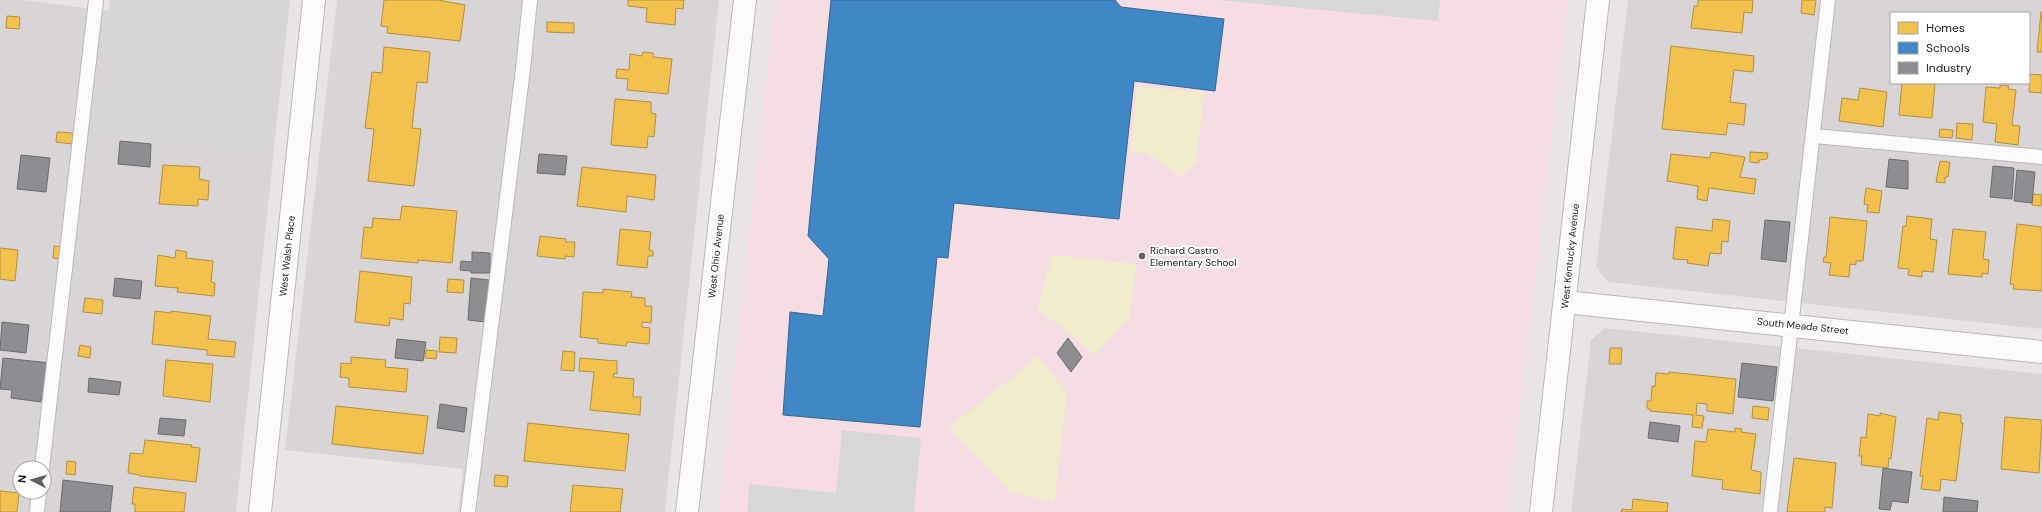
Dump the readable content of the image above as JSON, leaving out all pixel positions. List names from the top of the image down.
{
  "streets": {
    "street": [
      "West Walsh Place",
      "West Ohio Avenue",
      "West Kentucky Avenue",
      "South Meade Street"
    ]
  },
  "crossings": [
    ["West Kentucky Avenue", "South Meade Street"]
  ],
  "places": ["Richard Castro Elementary School"],
  "legend": ["Homes", "Schools", "Industry"],
  "north": "left"
}
